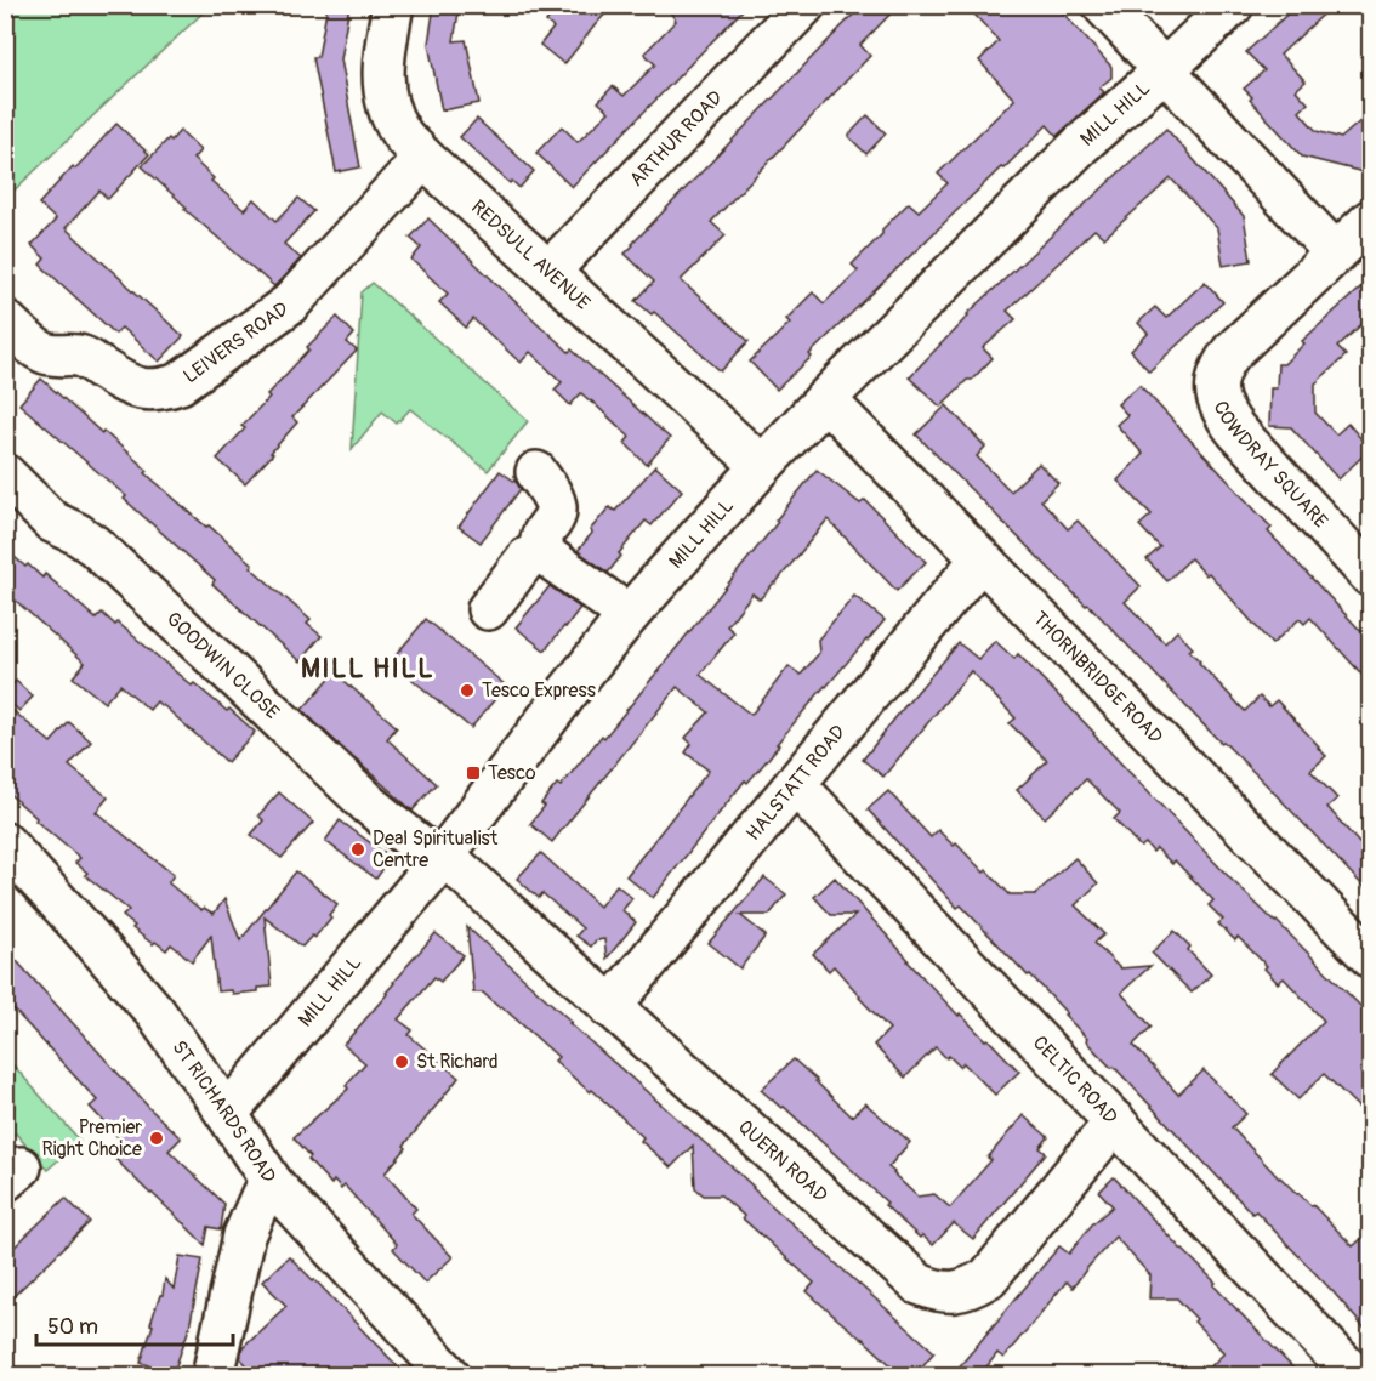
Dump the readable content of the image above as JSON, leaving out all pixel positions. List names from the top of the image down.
{
  "streets": {
    "street": [
      "MILL HILL",
      "ARTHUR ROAD",
      "REDSULL AVENUE",
      "LEIVERS ROAD",
      "COWDRAY SQUARE",
      "GOODWIN CLOSE",
      "THORNBRIDGE ROAD",
      "HALSTATT ROAD",
      "CELTIC ROAD",
      "ST RICHARDS ROAD",
      "QUERN ROAD"
    ]
  },
  "crossings": [
    ["MILL HILL", "REDSULL AVENUE"],
    ["MILL HILL", "GOODWIN CLOSE"],
    ["MILL HILL", "THORNBRIDGE ROAD"],
    ["MILL HILL", "ST RICHARDS ROAD"],
    ["MILL HILL", "QUERN ROAD"],
    ["ARTHUR ROAD", "REDSULL AVENUE"],
    ["REDSULL AVENUE", "LEIVERS ROAD"],
    ["GOODWIN CLOSE", "QUERN ROAD"],
    ["THORNBRIDGE ROAD", "HALSTATT ROAD"],
    ["HALSTATT ROAD", "CELTIC ROAD"],
    ["HALSTATT ROAD", "QUERN ROAD"],
    ["CELTIC ROAD", "QUERN ROAD"]
  ],
  "districts": ["MILL HILL"],
  "places": {
    "other": [
      "Tesco Express",
      "Deal Spiritualist Centre",
      "St Richard",
      "Premier Right Choice"
    ],
    "transit": ["Tesco"]
  },
  "scale_bar": "50 m"
}
